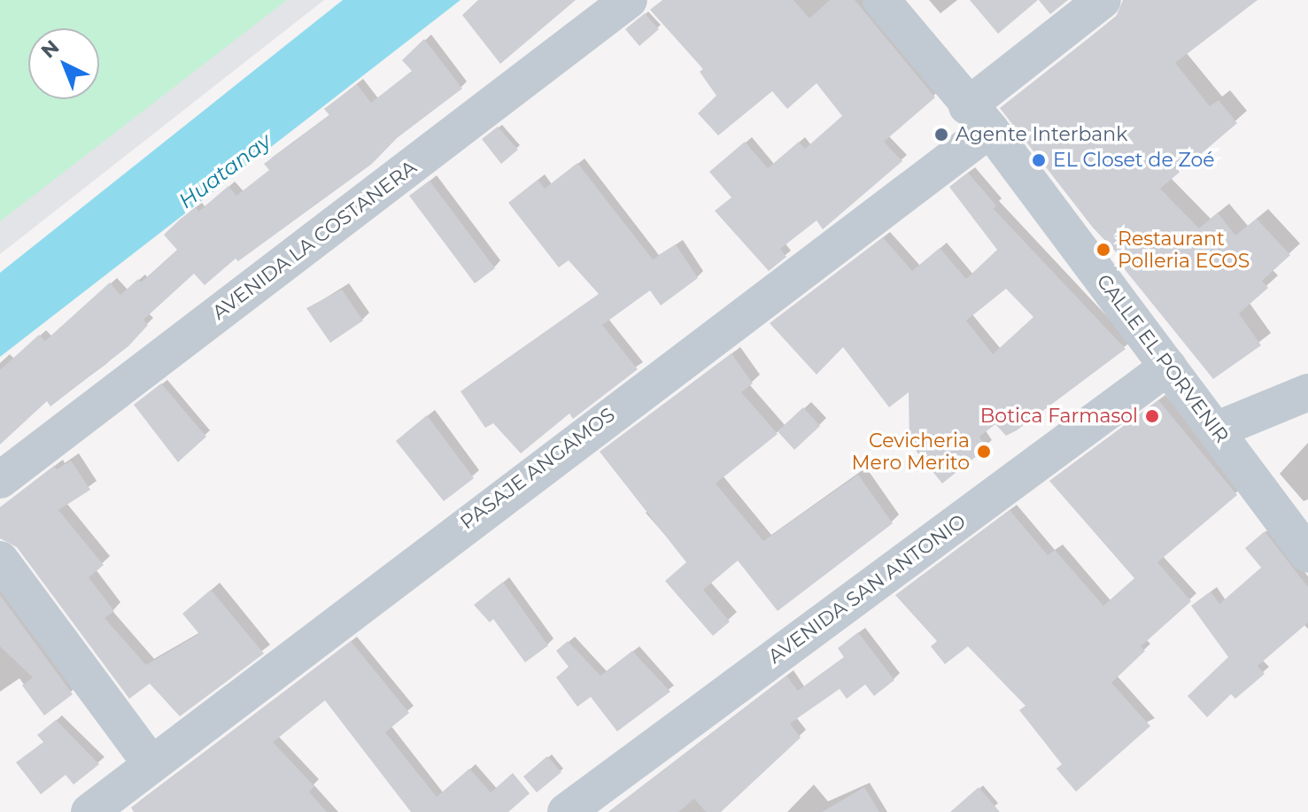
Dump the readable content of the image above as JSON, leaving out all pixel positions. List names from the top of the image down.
{
  "streets": {
    "street": [
      "AVENIDA LA COSTANERA",
      "CALLE EL PORVENIR",
      "PASAJE ANGAMOS",
      "AVENIDA SAN ANTONIO"
    ]
  },
  "crossings": [
    ["CALLE EL PORVENIR", "PASAJE ANGAMOS"],
    ["CALLE EL PORVENIR", "AVENIDA SAN ANTONIO"]
  ],
  "water": ["Huatanay"],
  "places": [
    "Agente Interbank",
    "EL Closet de Zoé",
    "Restaurant Polleria ECOS",
    "Botica Farmasol",
    "Cevicheria Mero Merito"
  ],
  "north": "top left"
}
